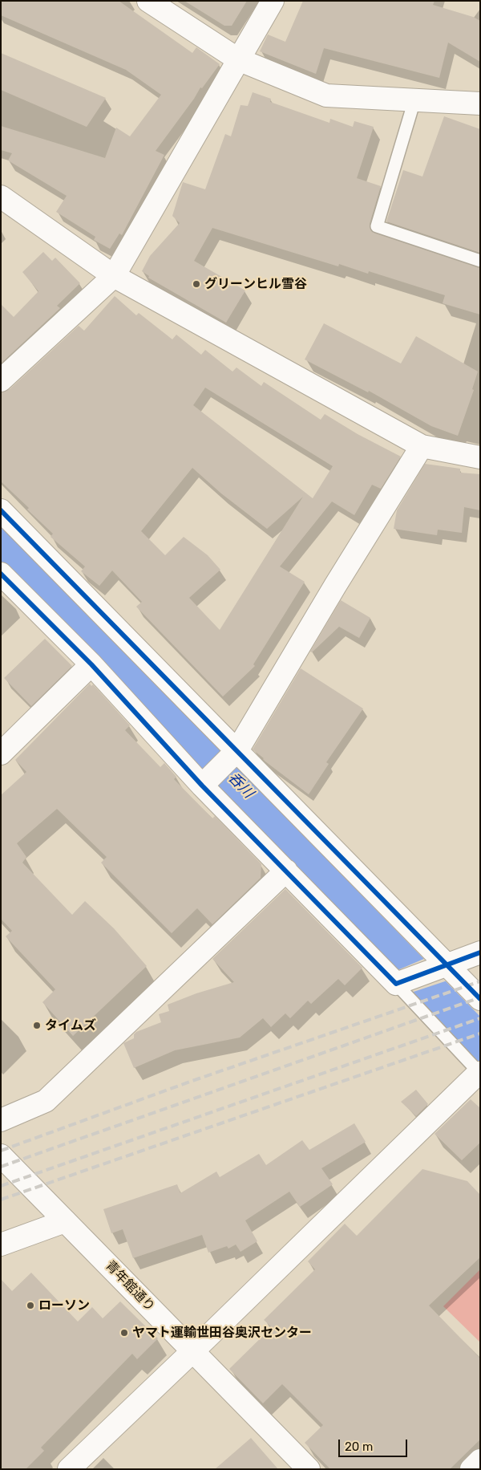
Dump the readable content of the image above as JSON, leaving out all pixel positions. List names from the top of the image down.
{
  "streets": {
    "street": ["青年館通り"]
  },
  "water": ["呑川"],
  "places": [
    "グリーンヒル雪谷",
    "タイムズ",
    "ローソン",
    "ヤマト運輸世田谷奥沢センター"
  ],
  "scale_bar": "20 m"
}
